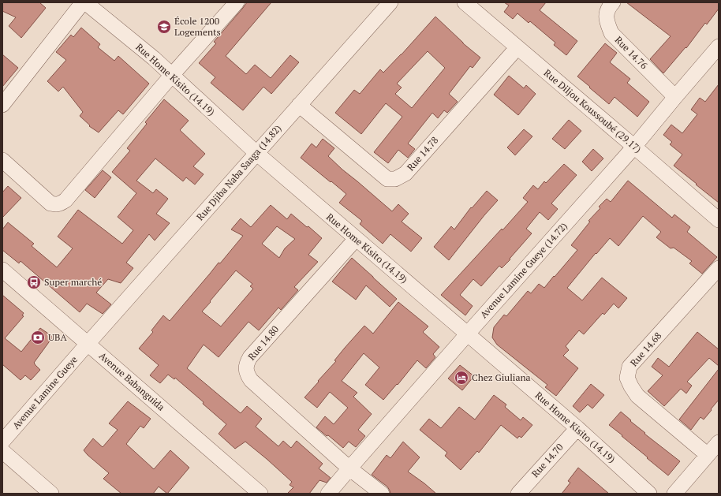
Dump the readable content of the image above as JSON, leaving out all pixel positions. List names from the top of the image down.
{
  "streets": {
    "street": [
      "Rue 14.76",
      "Rue Home Kisito (14.19)",
      "Rue Diljou Koussoubé (29.17)",
      "Rue 14.78",
      "Rue Djiba Naba Saaga (14.82)",
      "Avenue Lamine Gueye (14.72)",
      "Rue 14.80",
      "Rue 14.68",
      "Avenue Babanguida",
      "Avenue Lamine Gueye",
      "Rue 14.70"
    ]
  },
  "crossings": [
    ["Rue 14.76", "Avenue Lamine Gueye (14.72)"],
    ["Rue Home Kisito (14.19)", "Rue Djiba Naba Saaga (14.82)"],
    ["Rue Home Kisito (14.19)", "Avenue Lamine Gueye (14.72)"],
    ["Rue Home Kisito (14.19)", "Rue 14.80"],
    ["Rue Home Kisito (14.19)", "Rue 14.70"],
    ["Rue Diljou Koussoubé (29.17)", "Rue 14.78"],
    ["Rue Diljou Koussoubé (29.17)", "Avenue Lamine Gueye (14.72)"],
    ["Rue 14.78", "Rue Djiba Naba Saaga (14.82)"],
    ["Rue Djiba Naba Saaga (14.82)", "Avenue Babanguida"],
    ["Rue Djiba Naba Saaga (14.82)", "Avenue Lamine Gueye"],
    ["Avenue Lamine Gueye (14.72)", "Rue 14.80"],
    ["Avenue Babanguida", "Avenue Lamine Gueye"]
  ],
  "places": {
    "school or university": ["École 1200 Logements"],
    "bus stop": ["Super marché"],
    "bank": ["UBA"],
    "hotel": ["Chez Giuliana"]
  }
}
